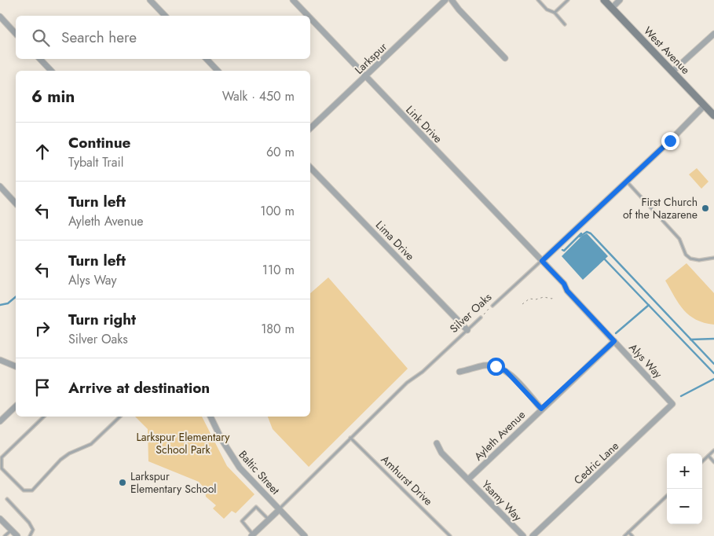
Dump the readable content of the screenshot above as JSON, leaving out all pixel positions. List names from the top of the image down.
{
  "streets": {
    "main road": ["West Avenue"],
    "street": [
      "Larkspur",
      "Link Drive",
      "Lima Drive",
      "Silver Oaks",
      "Alys Way",
      "Ayleth Avenue",
      "Cedric Lane",
      "Baltic Street",
      "Ysamy Way"
    ],
    "lane": ["Amhurst Drive"]
  },
  "crossings": [
    ["West Avenue", "Silver Oaks"],
    ["Larkspur", "Link Drive"],
    ["Link Drive", "Silver Oaks"],
    ["Link Drive", "Alys Way"],
    ["Lima Drive", "Silver Oaks"],
    ["Silver Oaks", "Alys Way"],
    ["Silver Oaks", "Baltic Street"],
    ["Silver Oaks", "Amhurst Drive"],
    ["Alys Way", "Ayleth Avenue"],
    ["Alys Way", "Cedric Lane"],
    ["Ayleth Avenue", "Ysamy Way"]
  ],
  "parks": ["Larkspur Elementary School Park"],
  "places": ["First Church of the Nazarene", "Larkspur Elementary School"],
  "page": {
    "search": "Search here",
    "heading": ["6 min", "Walk · 450 m"],
    "list": [
      ["Continue", "Tybalt Trail", "60 m"],
      ["Turn left", "Ayleth Avenue", "100 m"],
      ["Turn left", "Alys Way", "110 m"],
      ["Turn right", "Silver Oaks", "180 m"],
      "Arrive at destination"
    ],
    "map_buttons": ["+", "−"]
  }
}
